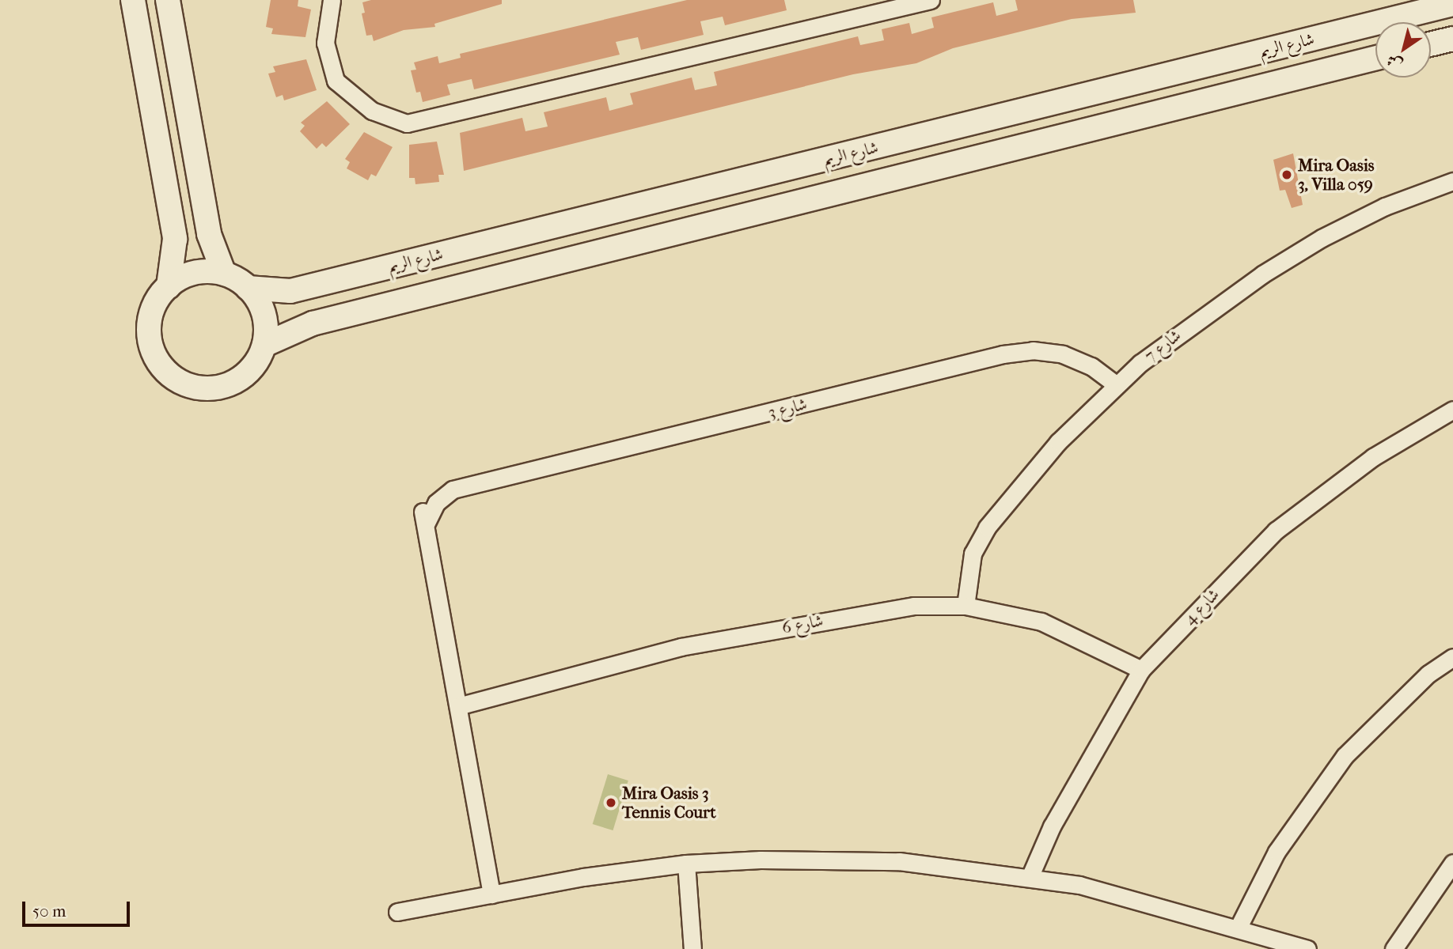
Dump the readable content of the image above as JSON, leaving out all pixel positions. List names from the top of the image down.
{
  "streets": {
    "street": [
      "شارع الريم",
      "شارع 7",
      "شارع 3",
      "شارع 4",
      "شارع 6"
    ]
  },
  "crossings": [
    ["شارع 7", "شارع 3"],
    ["شارع 7", "شارع 6"],
    ["شارع 3", "شارع 6"],
    ["شارع 4", "شارع 6"]
  ],
  "places": ["Mira Oasis 3, Villa 059", "Mira Oasis 3 Tennis Court"],
  "scale_bar": "50 m",
  "north": "bottom left"
}
